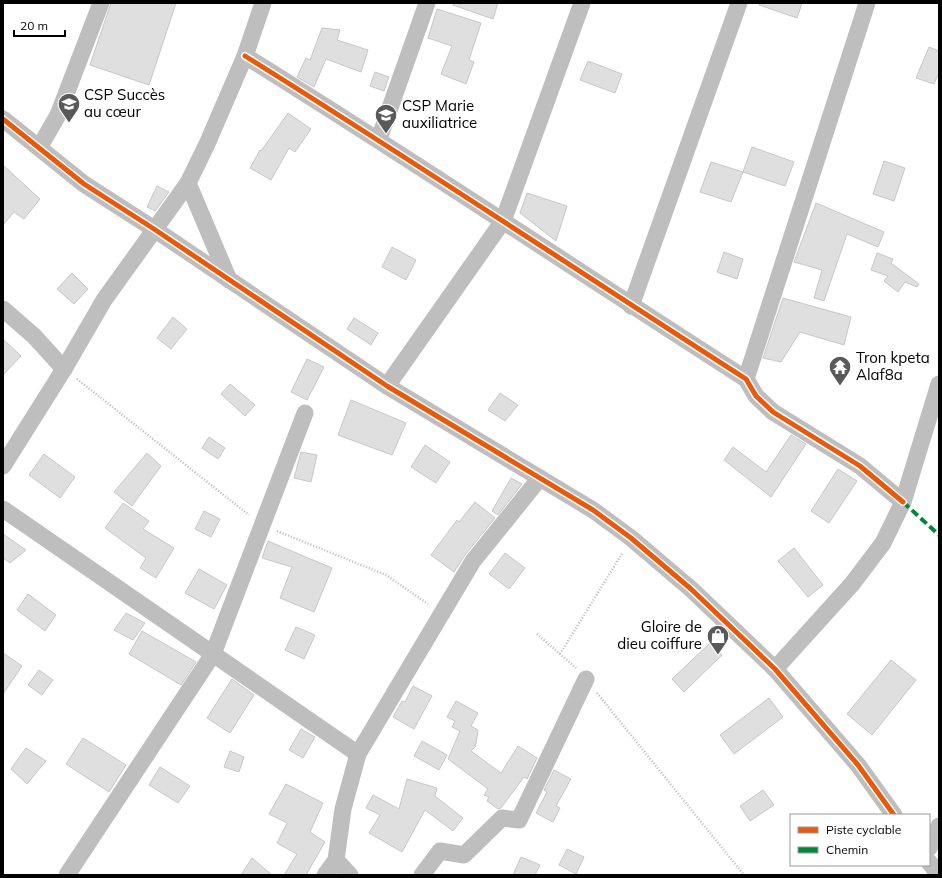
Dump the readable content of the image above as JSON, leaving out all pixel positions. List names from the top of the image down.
{
  "places": {
    "school or university": ["CSP Succès au cœur", "CSP Marie auxiliatrice"],
    "temple": ["Tron kpeta Alaf8a"],
    "shop": ["Gloire de dieu coiffure"]
  },
  "legend": ["Piste cyclable", "Chemin"],
  "scale_bar": "20 m"
}
